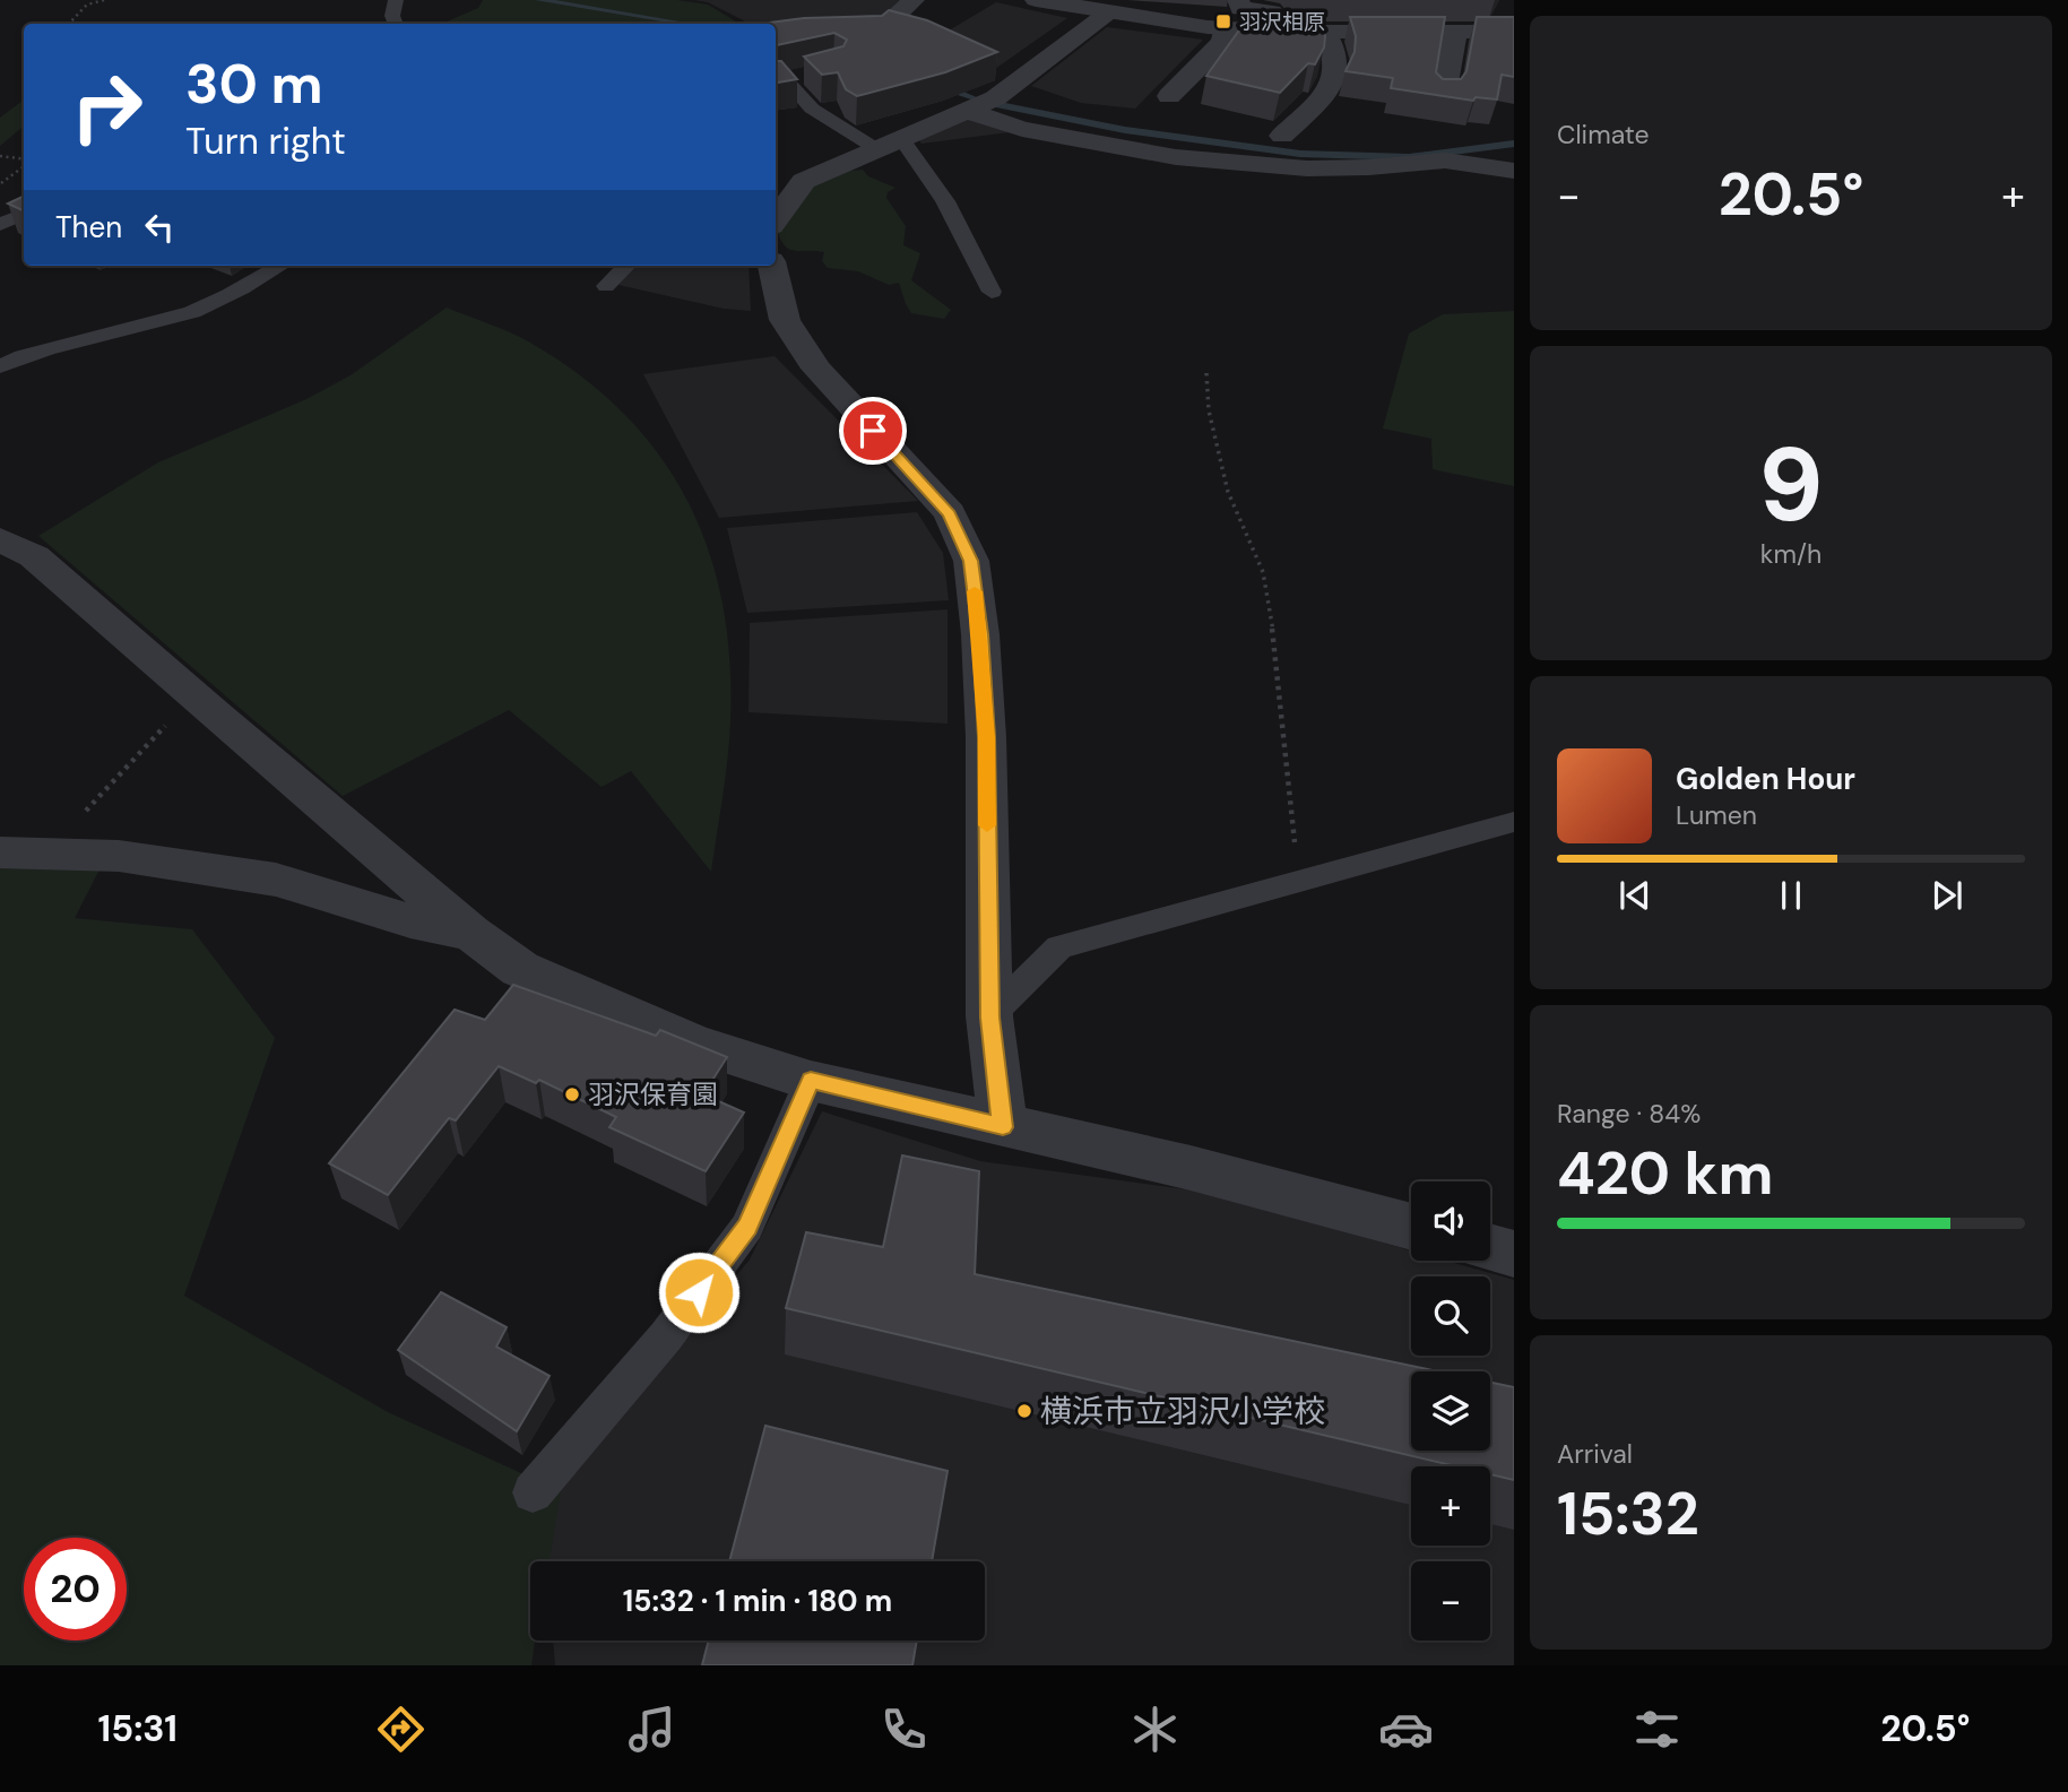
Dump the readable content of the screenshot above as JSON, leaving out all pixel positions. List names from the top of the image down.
{
  "places": {
    "transit": ["羽沢相原"],
    "other": ["羽沢保育園", "横浜市立羽沢小学校"]
  },
  "page": {
    "tile": [
      "Climate",
      ["9", "km/h"],
      ["Range · 84%", "420 km"],
      ["Arrival", "15:32"]
    ],
    "turn": ["30 m", "Turn right"],
    "heat": ["−", "20.5°", "+"],
    "then": "Then",
    "song": ["Golden Hour", "Lumen"],
    "map_buttons": ["+", "−"],
    "limit": "20",
    "trip": "15:32 · 1 min · 180 m",
    "tabs": ["15:31", "20.5°"]
  }
}
